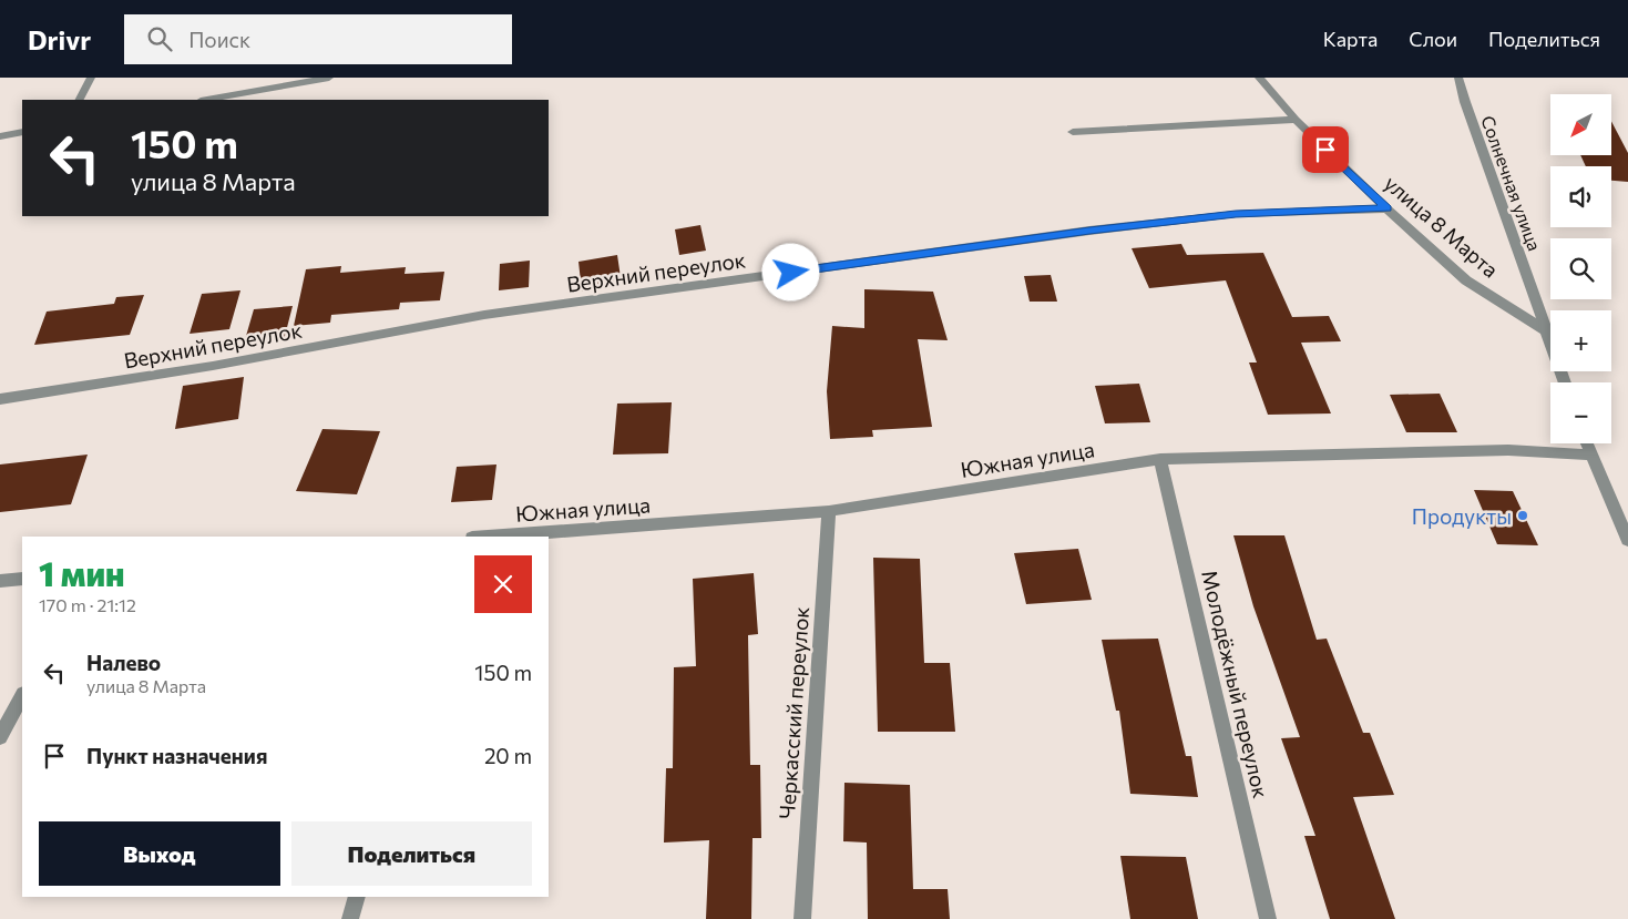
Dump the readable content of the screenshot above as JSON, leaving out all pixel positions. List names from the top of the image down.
{
  "streets": {
    "street": [
      "Солнечная улица",
      "улица 8 Марта",
      "Верхний переулок",
      "Южная улица",
      "Молодёжный переулок",
      "Черкасский переулок"
    ]
  },
  "crossings": [
    ["Солнечная улица", "улица 8 Марта"],
    ["улица 8 Марта", "Верхний переулок"],
    ["Южная улица", "Молодёжный переулок"],
    ["Южная улица", "Черкасский переулок"]
  ],
  "places": ["Продукты"],
  "north": "bottom left",
  "page": {
    "header": "Drivr",
    "search": "Поиск",
    "nav": ["Карта", "Слои", "Поделиться"],
    "map_buttons": ["+", "−"],
    "turn": ["150 m", "улица 8 Марта"],
    "heading": ["1 мин", "170 m · 21:12"],
    "list": [
      {
        "name": "Налево",
        "note": "улица 8 Марта",
        "value": "150 m"
      },
      {
        "name": "Пункт назначения",
        "value": "20 m"
      }
    ],
    "buttons": ["Выход", "Поделиться"]
  }
}
